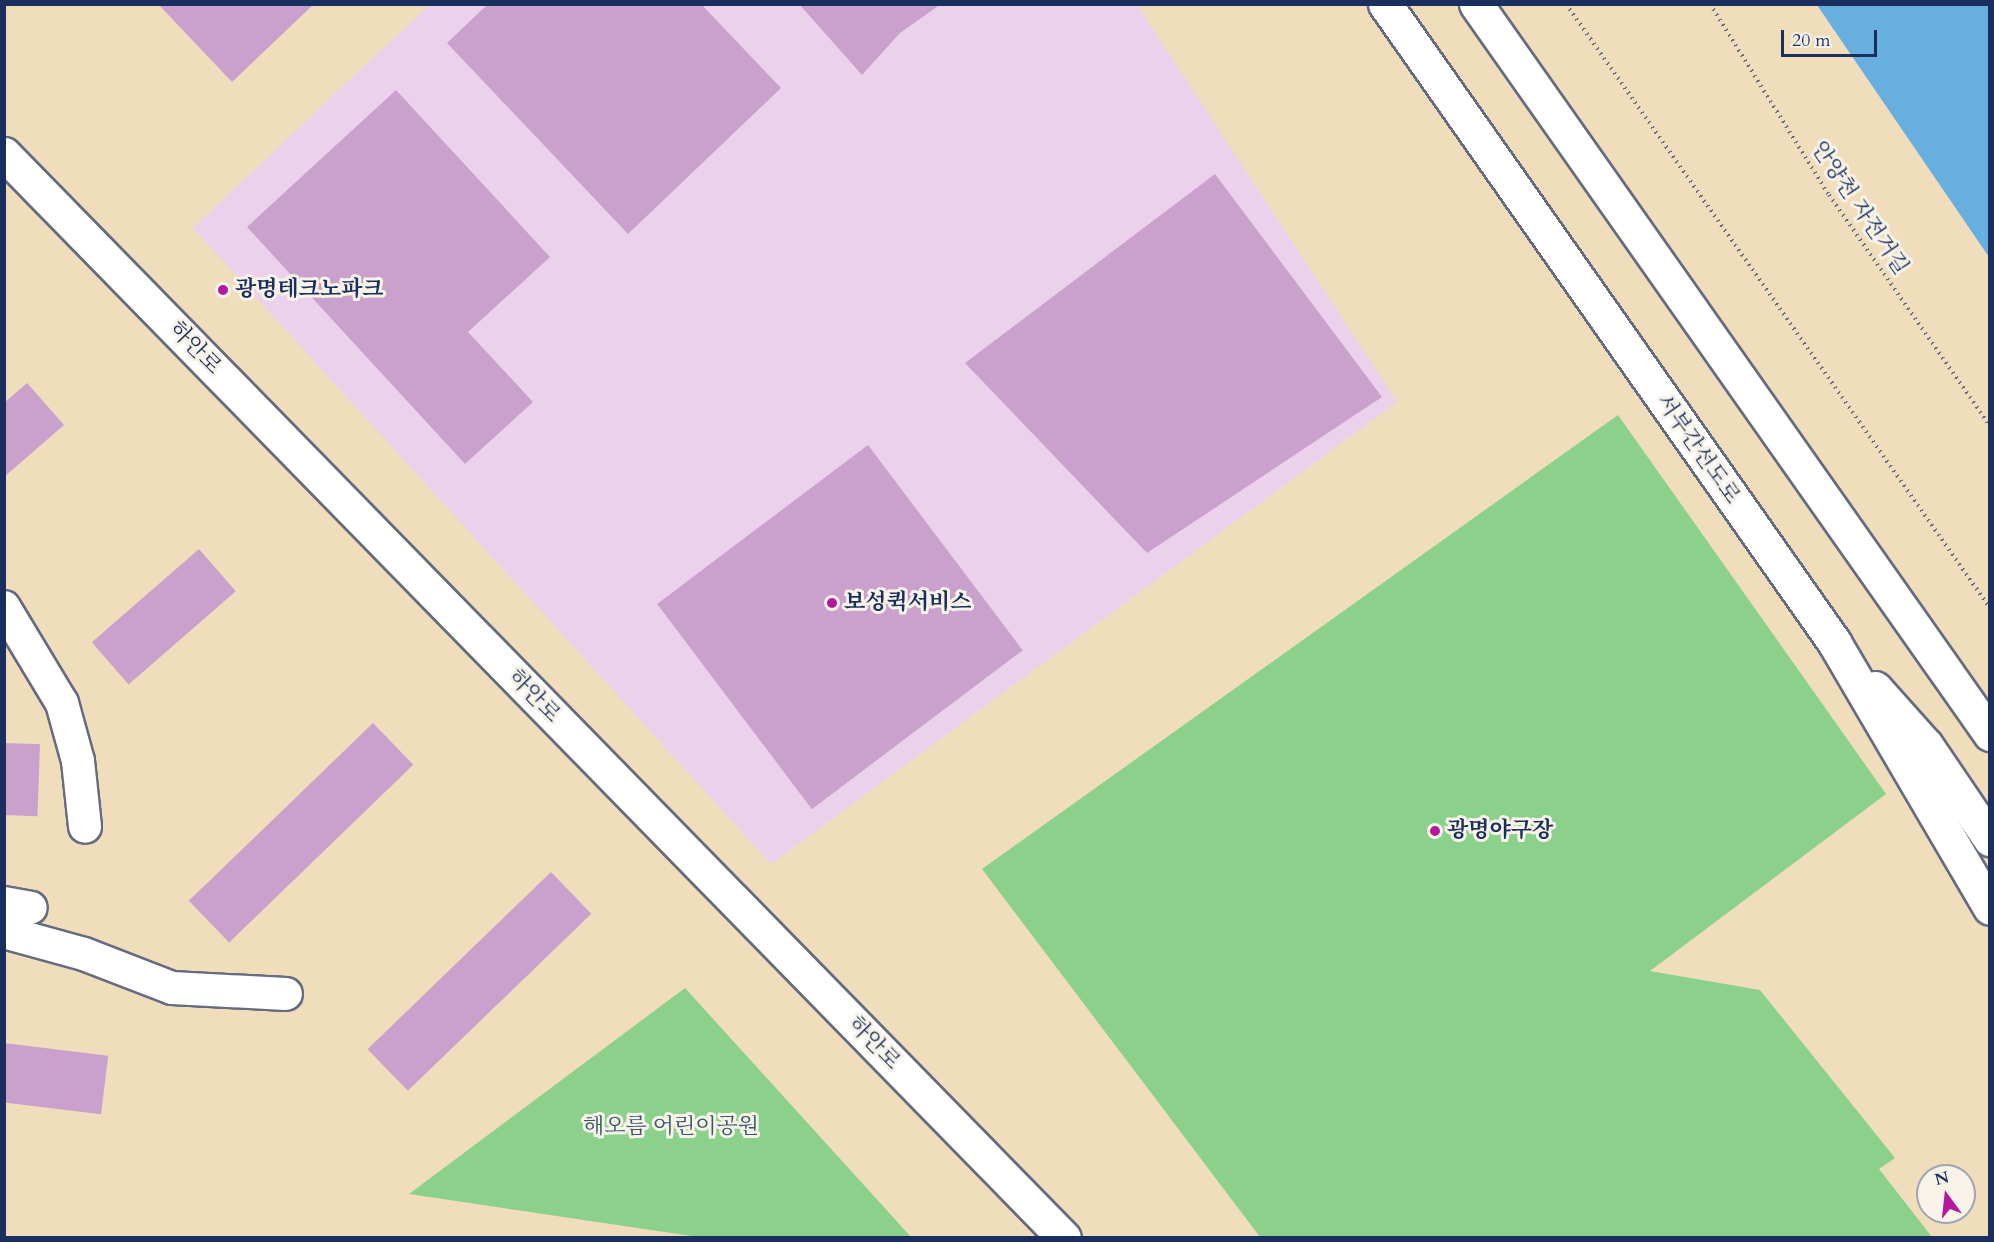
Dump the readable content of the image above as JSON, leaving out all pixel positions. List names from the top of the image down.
{
  "streets": {
    "main road": ["하안로", "서부간선도로"],
    "path": ["안양천 자전거길"]
  },
  "parks": ["해오름 어린이공원"],
  "places": ["광명테크노파크", "보성퀵서비스", "광명야구장"],
  "scale_bar": "20 m",
  "north": "top"
}
